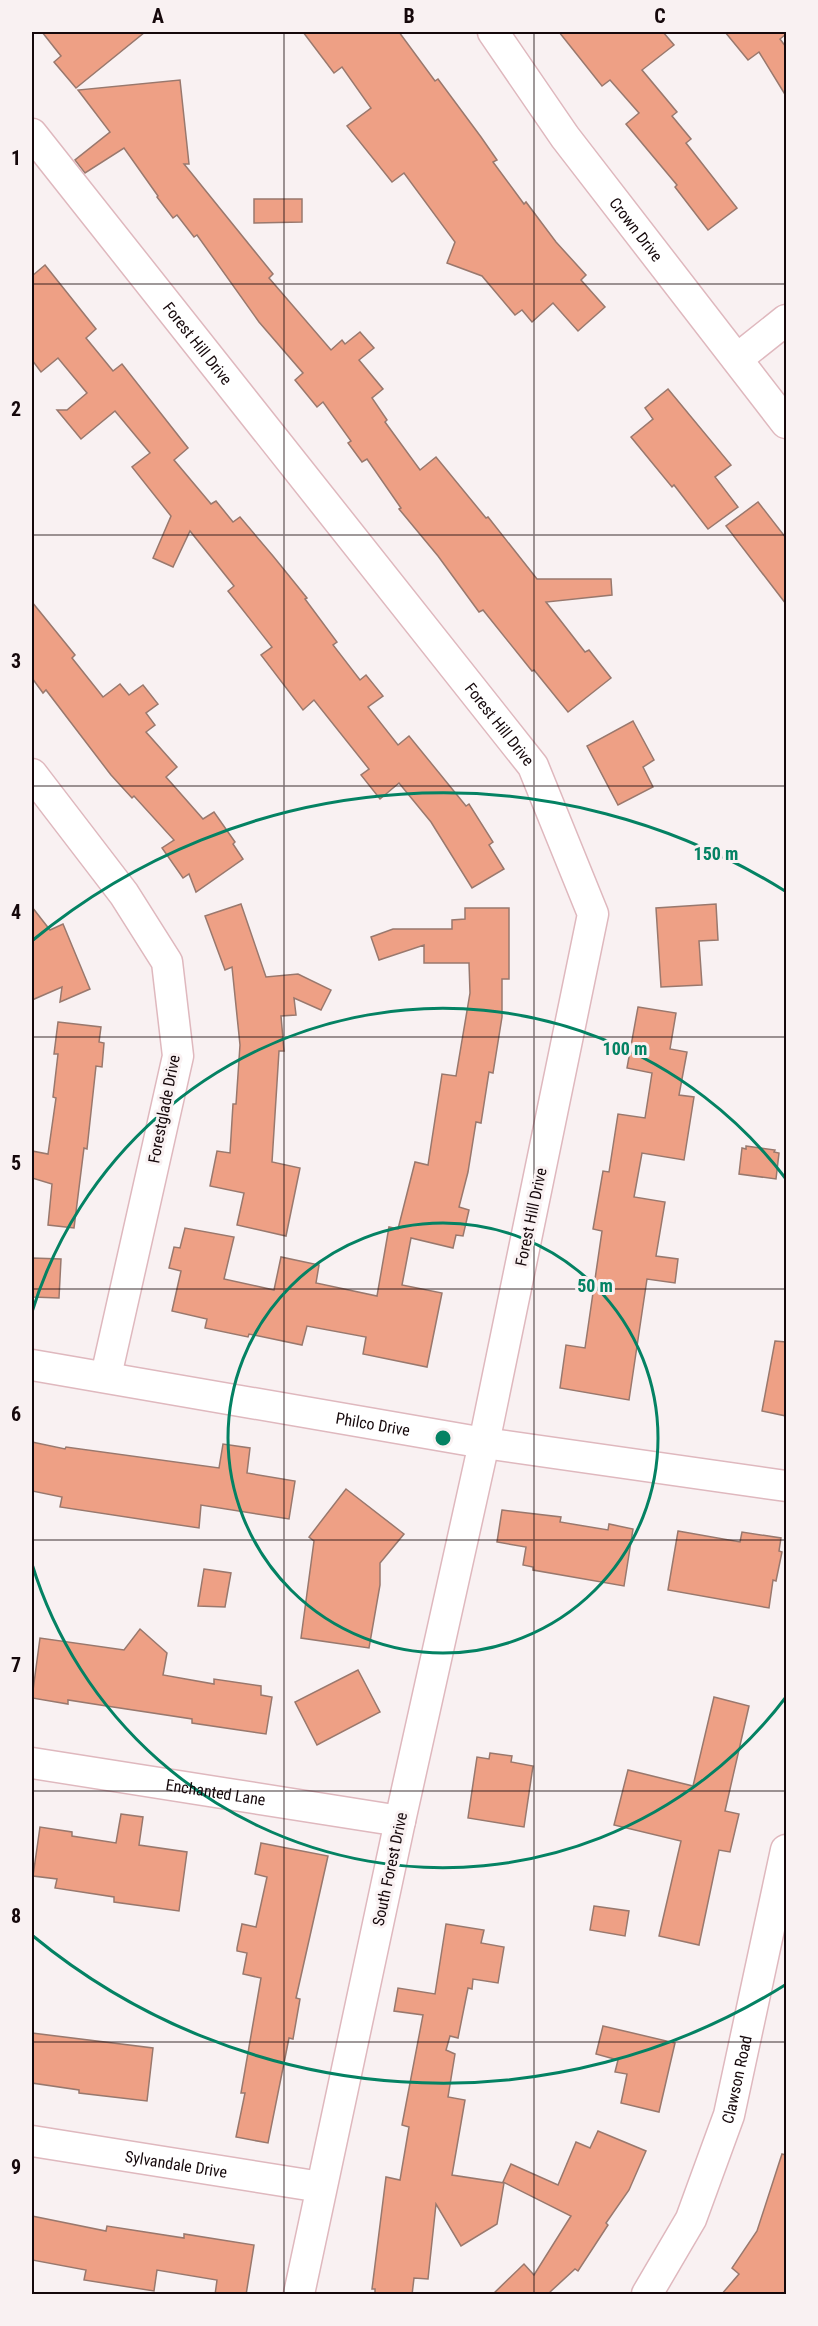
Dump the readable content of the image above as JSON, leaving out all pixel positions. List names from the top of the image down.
{
  "streets": {
    "street": [
      "Crown Drive",
      "Forest Hill Drive",
      "Forestglade Drive",
      "Philco Drive",
      "Enchanted Lane",
      "South Forest Drive",
      "Clawson Road",
      "Sylvandale Drive"
    ]
  },
  "crossings": [
    ["Forest Hill Drive", "Philco Drive"],
    ["Forest Hill Drive", "South Forest Drive"],
    ["Forestglade Drive", "Philco Drive"],
    ["Philco Drive", "South Forest Drive"],
    ["Enchanted Lane", "South Forest Drive"],
    ["South Forest Drive", "Sylvandale Drive"]
  ],
  "grid": {
    "columns": ["A", "B", "C"],
    "rows": [
      "1",
      "2",
      "3",
      "4",
      "5",
      "6",
      "7",
      "8",
      "9"
    ]
  },
  "rings": ["150 m", "100 m", "50 m"]
}
